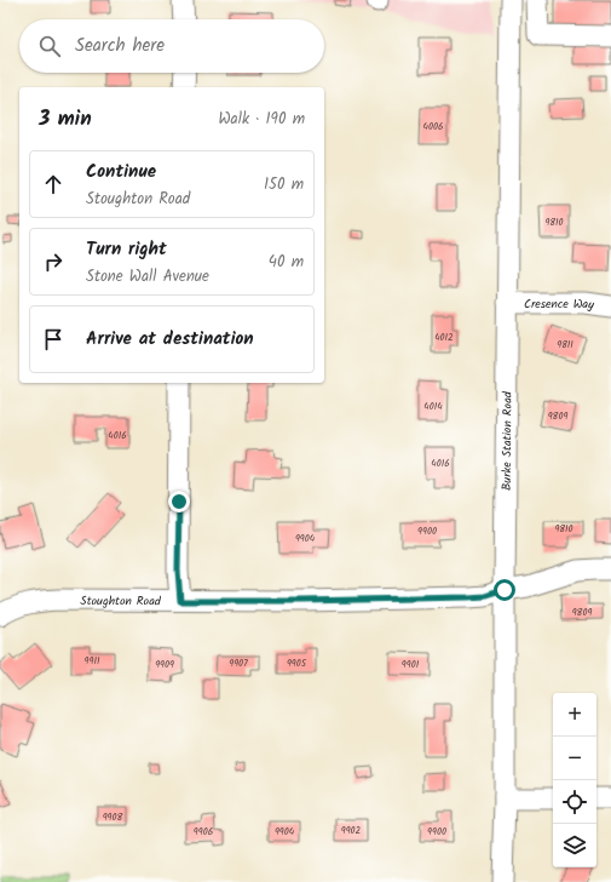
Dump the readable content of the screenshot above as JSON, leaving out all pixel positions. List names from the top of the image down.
{
  "streets": {
    "street": ["Cresence Way", "Burke Station Road", "Stoughton Road"]
  },
  "crossings": [
    ["Cresence Way", "Burke Station Road"],
    ["Burke Station Road", "Stoughton Road"]
  ],
  "house_numbers": [
    "4006",
    "9810",
    "4012",
    "9811",
    "4014",
    "9809",
    "4016",
    "4016",
    "9810",
    "9900",
    "9904",
    "9809",
    "9911",
    "9907",
    "9905",
    "9909",
    "9901",
    "9908",
    "9902",
    "9906",
    "9904",
    "9900"
  ],
  "page": {
    "search": "Search here",
    "heading": ["3 min", "Walk · 190 m"],
    "list": [
      ["Continue", "Stoughton Road", "150 m"],
      ["Turn right", "Stone Wall Avenue", "40 m"],
      "Arrive at destination"
    ],
    "map_buttons": ["+", "−"]
  }
}
